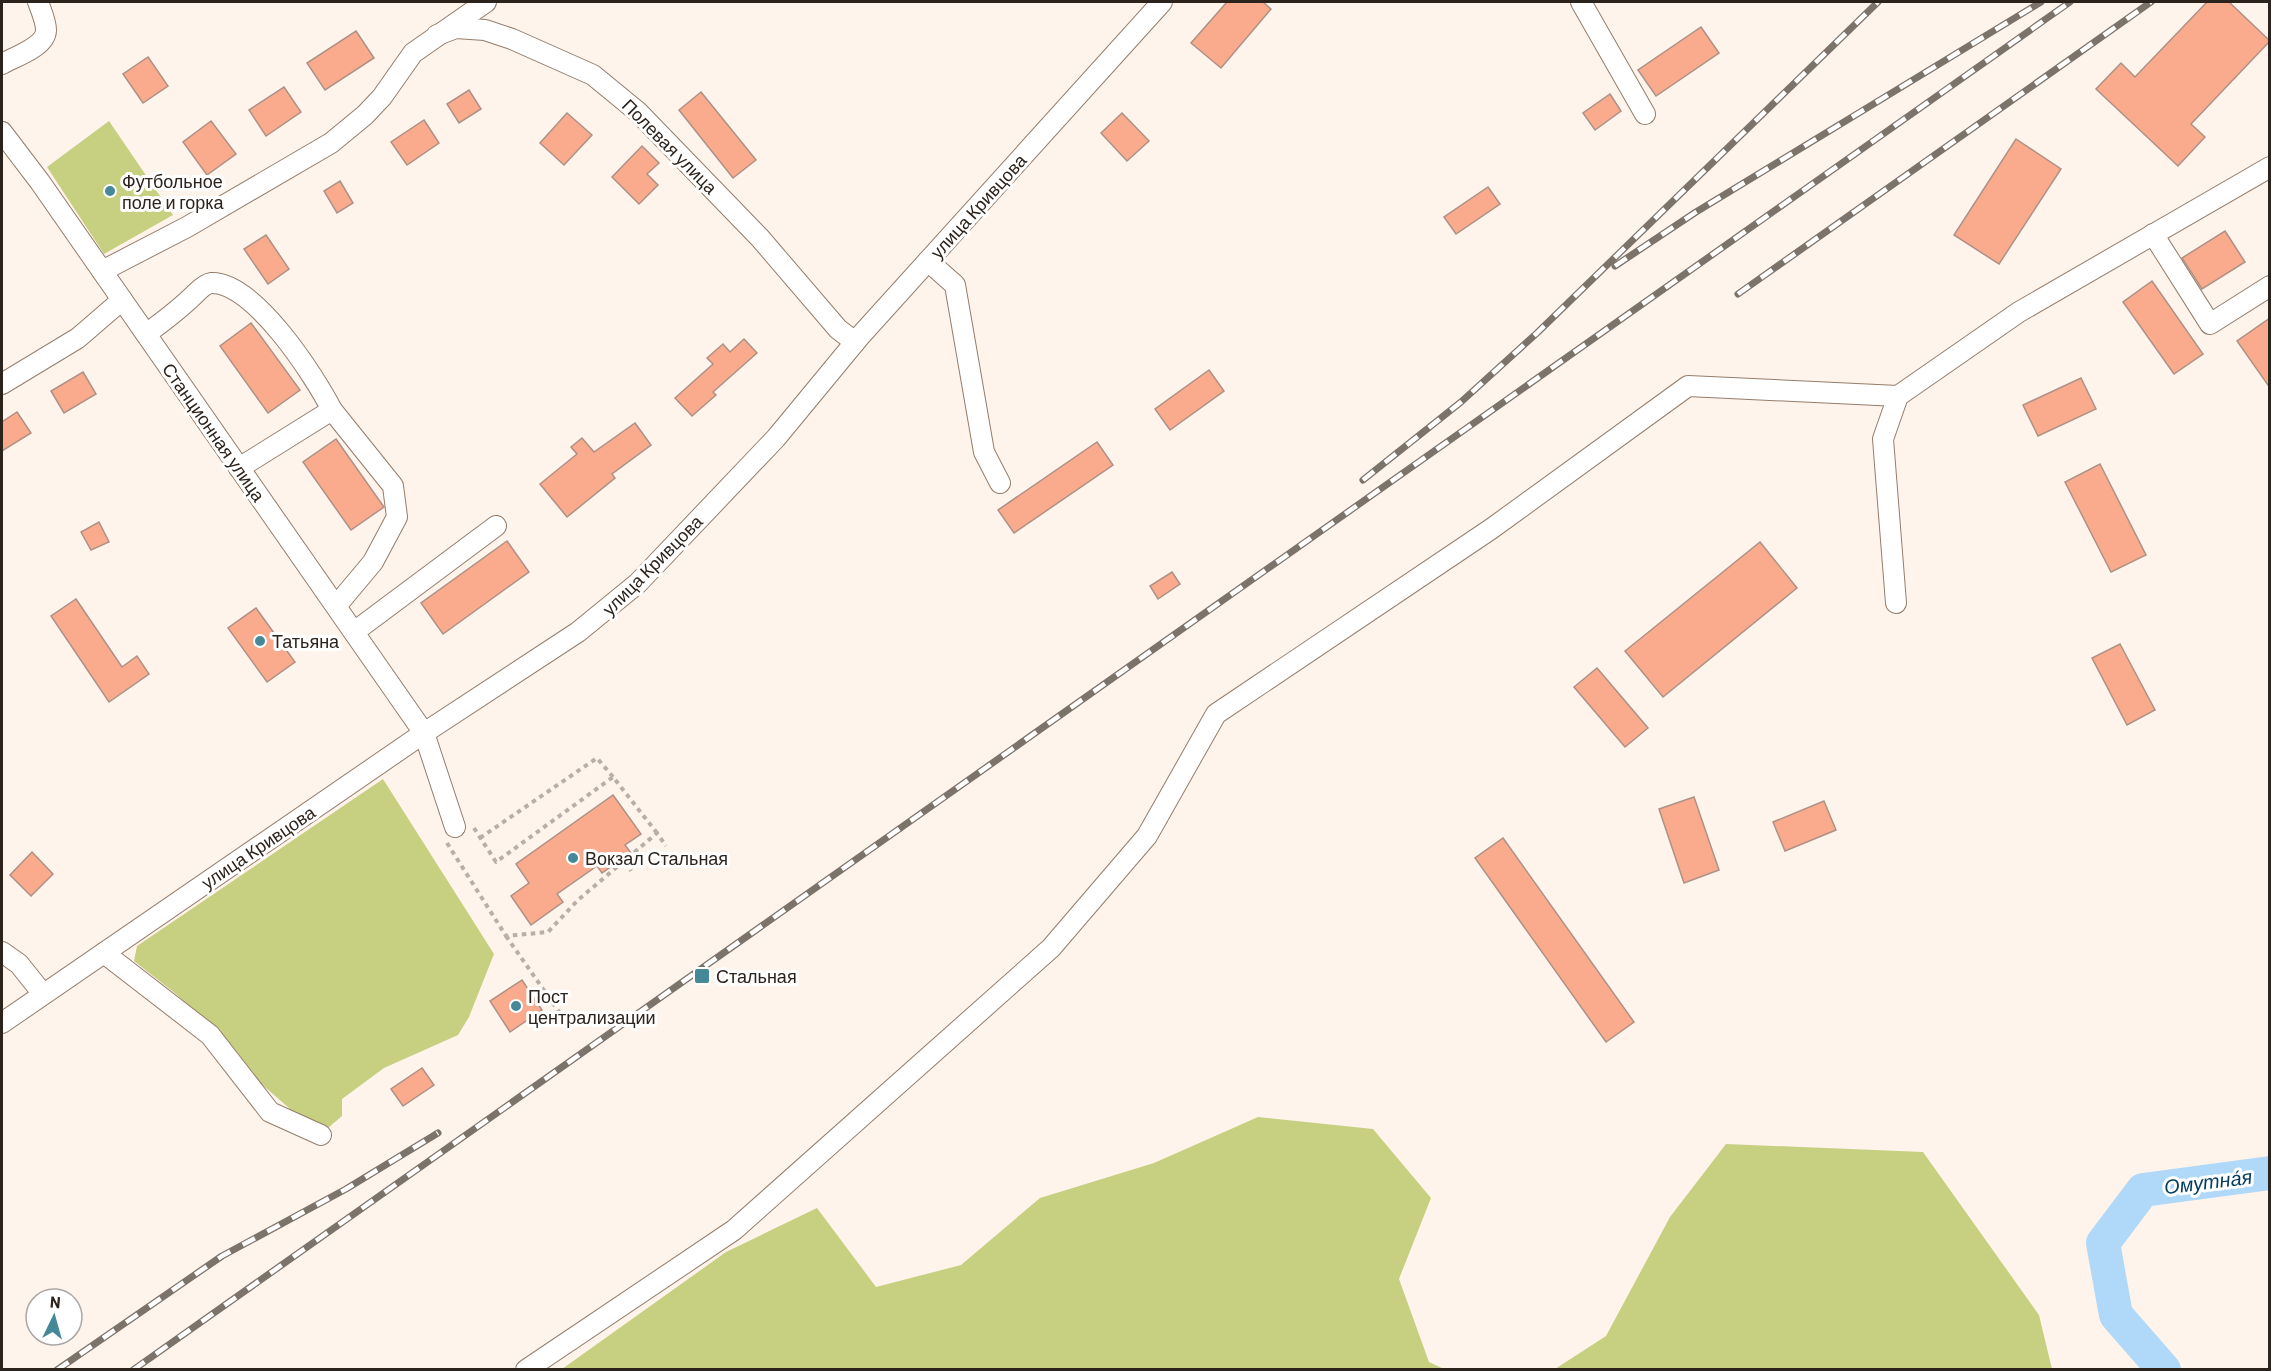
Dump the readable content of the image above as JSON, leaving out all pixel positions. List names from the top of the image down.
{
  "streets": {
    "street": ["Полевая улица", "улица Кривцова", "Станционная улица"]
  },
  "crossings": [
    ["Полевая улица", "улица Кривцова"],
    ["улица Кривцова", "Станционная улица"]
  ],
  "water": ["Омутна́я"],
  "places": {
    "other": [
      "Футбольное поле и горка",
      "Татьяна",
      "Вокзал Стальная",
      "Пост централизации"
    ],
    "transit": ["Стальная"]
  },
  "north": "top"
}
